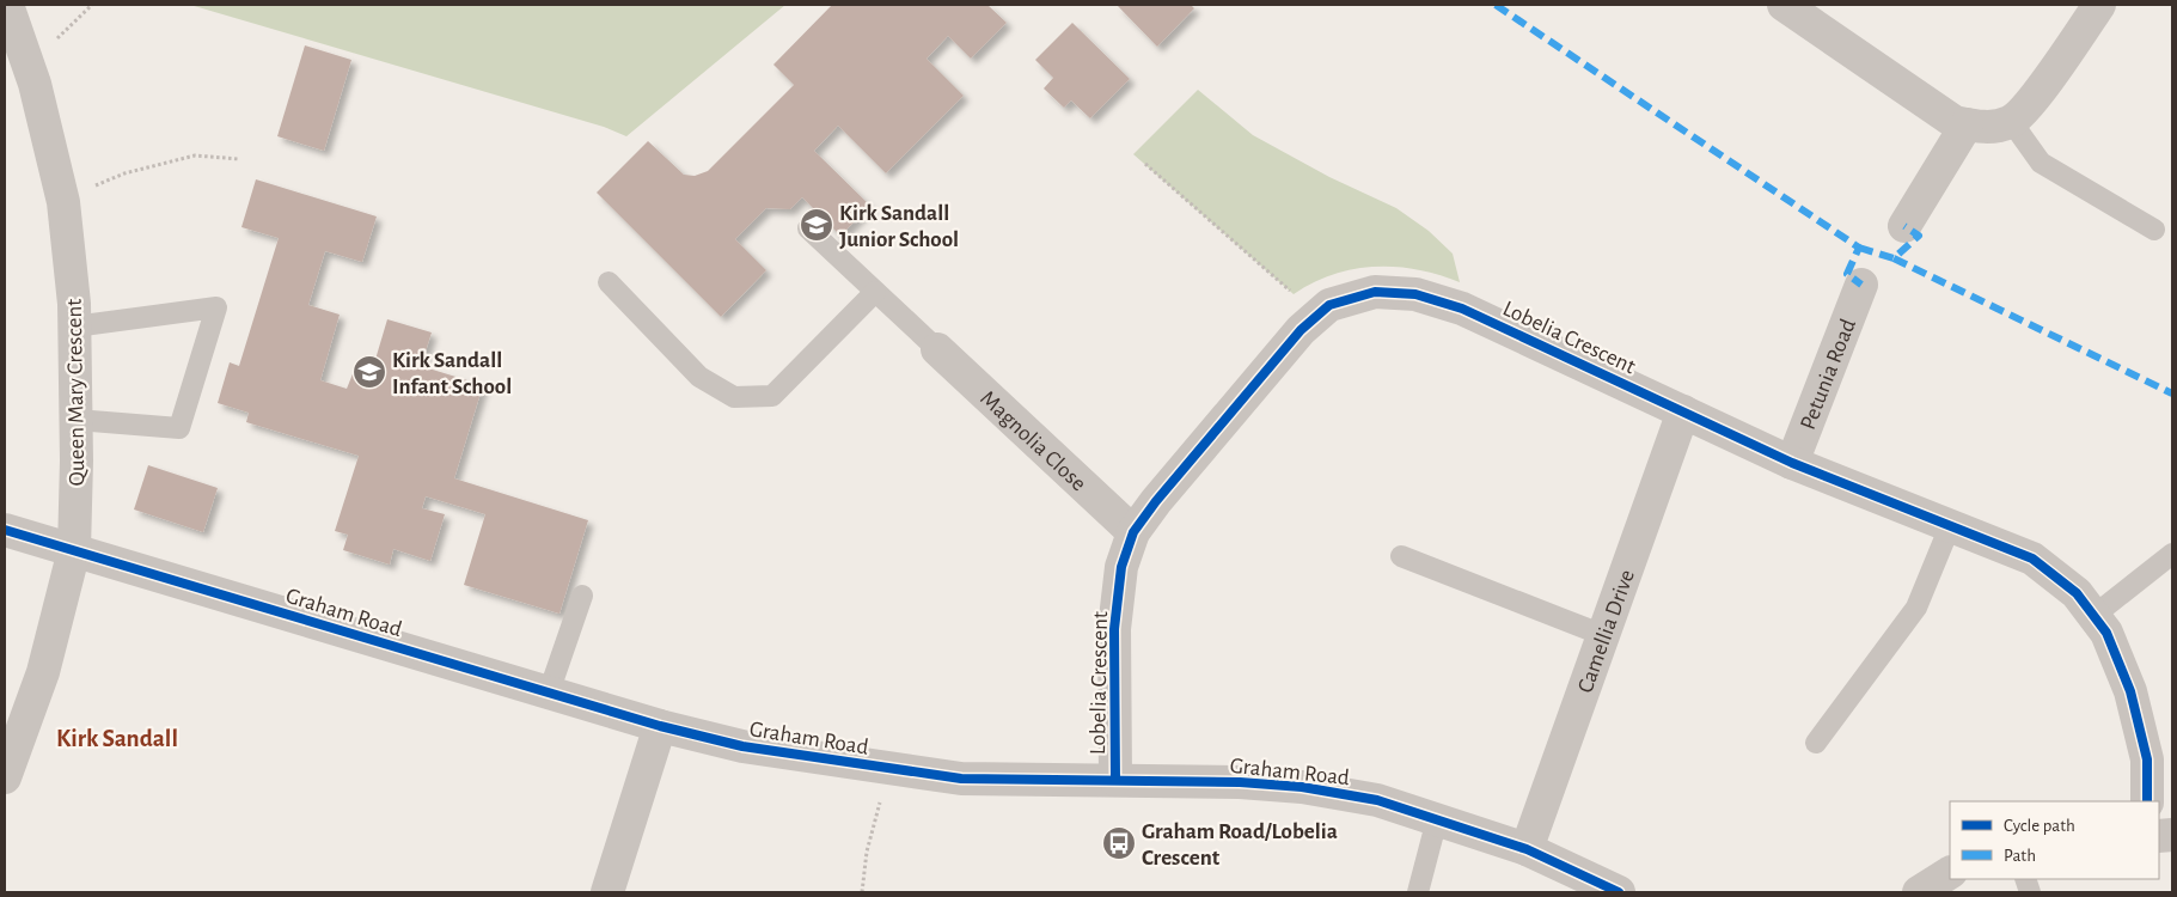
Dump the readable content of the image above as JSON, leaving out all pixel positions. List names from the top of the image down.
{
  "streets": {
    "street": [
      "Lobelia Crescent",
      "Petunia Road",
      "Queen Mary Crescent",
      "Magnolia Close",
      "Graham Road",
      "Camellia Drive"
    ]
  },
  "crossings": [
    ["Lobelia Crescent", "Petunia Road"],
    ["Lobelia Crescent", "Magnolia Close"],
    ["Lobelia Crescent", "Graham Road"],
    ["Lobelia Crescent", "Camellia Drive"],
    ["Queen Mary Crescent", "Graham Road"],
    ["Graham Road", "Camellia Drive"]
  ],
  "districts": ["Kirk Sandall"],
  "places": {
    "school or university": ["Kirk Sandall Junior School", "Kirk Sandall Infant School"],
    "bus stop": ["Graham Road/Lobelia Crescent"]
  },
  "legend": ["Cycle path", "Path"]
}
